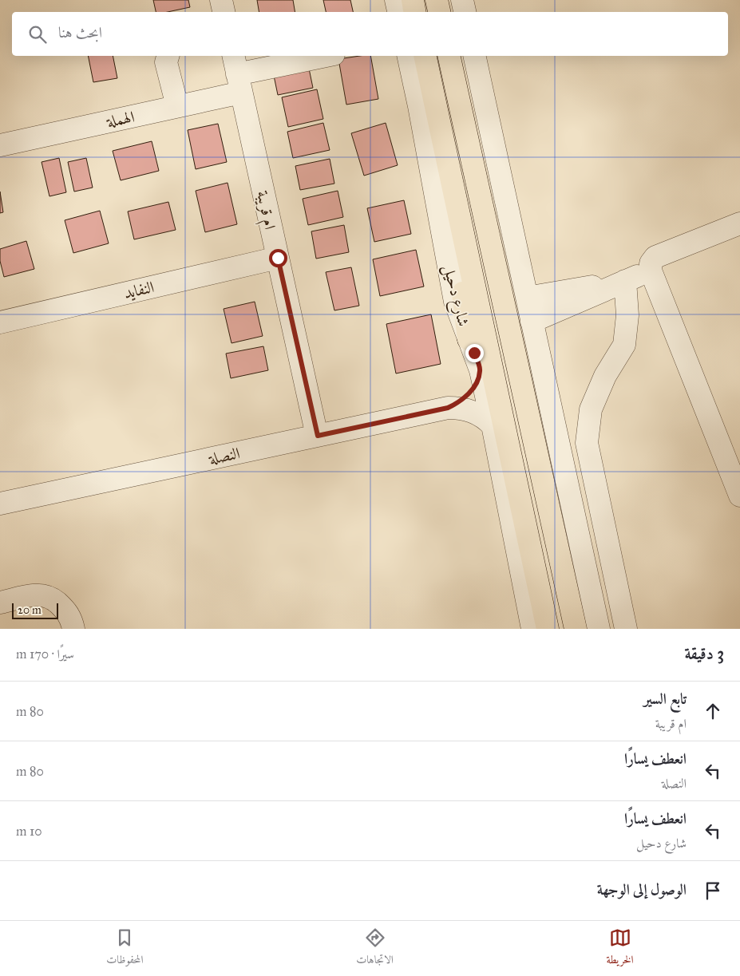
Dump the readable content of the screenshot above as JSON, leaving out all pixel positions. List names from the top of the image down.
{
  "streets": {
    "main road": ["شارع دحيل"],
    "street": [
      "الهملة",
      "ام قريبة",
      "النفايد",
      "النصلة"
    ]
  },
  "crossings": [
    ["الهملة", "ام قريبة"],
    ["ام قريبة", "النفايد"],
    ["ام قريبة", "النصلة"],
    ["شارع دحيل", "النصلة"]
  ],
  "scale_bar": "20 m",
  "page": {
    "search": "ابحث هنا",
    "scale": "20 m",
    "heading": ["3 دقيقة", "سيرًا · 170 m"],
    "list": [
      ["تابع السير", "ام قريبة", "80 m"],
      ["انعطف يسارًا", "النصلة", "80 m"],
      ["انعطف يسارًا", "شارع دحيل", "10 m"],
      "الوصول إلى الوجهة"
    ],
    "nav": ["الخريطة", "الاتجاهات", "المحفوظات"]
  }
}
